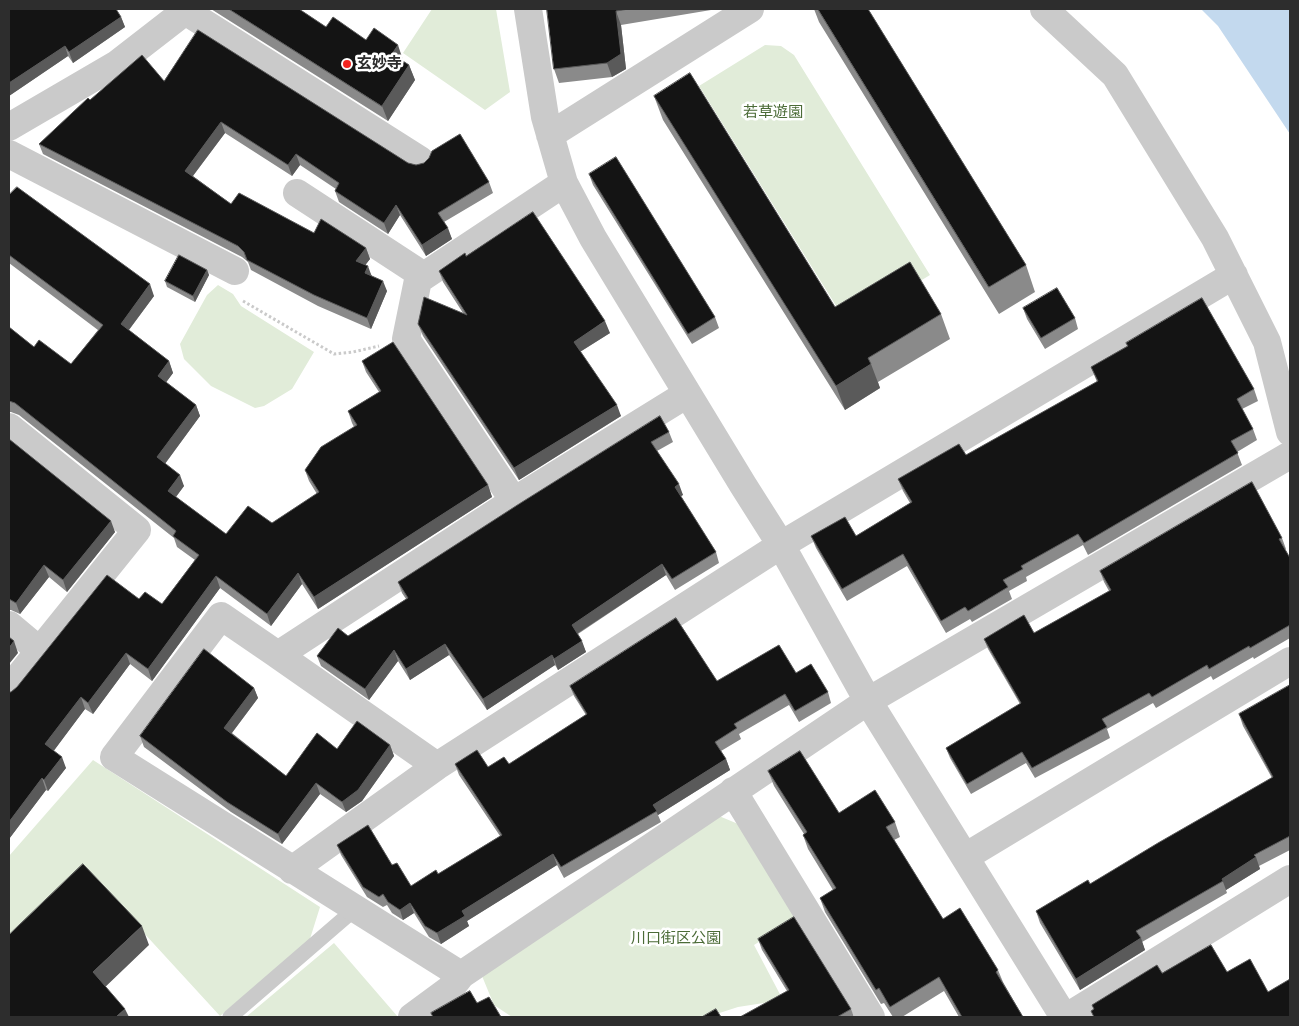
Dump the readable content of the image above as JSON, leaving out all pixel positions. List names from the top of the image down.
{
  "parks": ["若草遊園", "川口街区公園"],
  "places": ["玄妙寺"]
}
